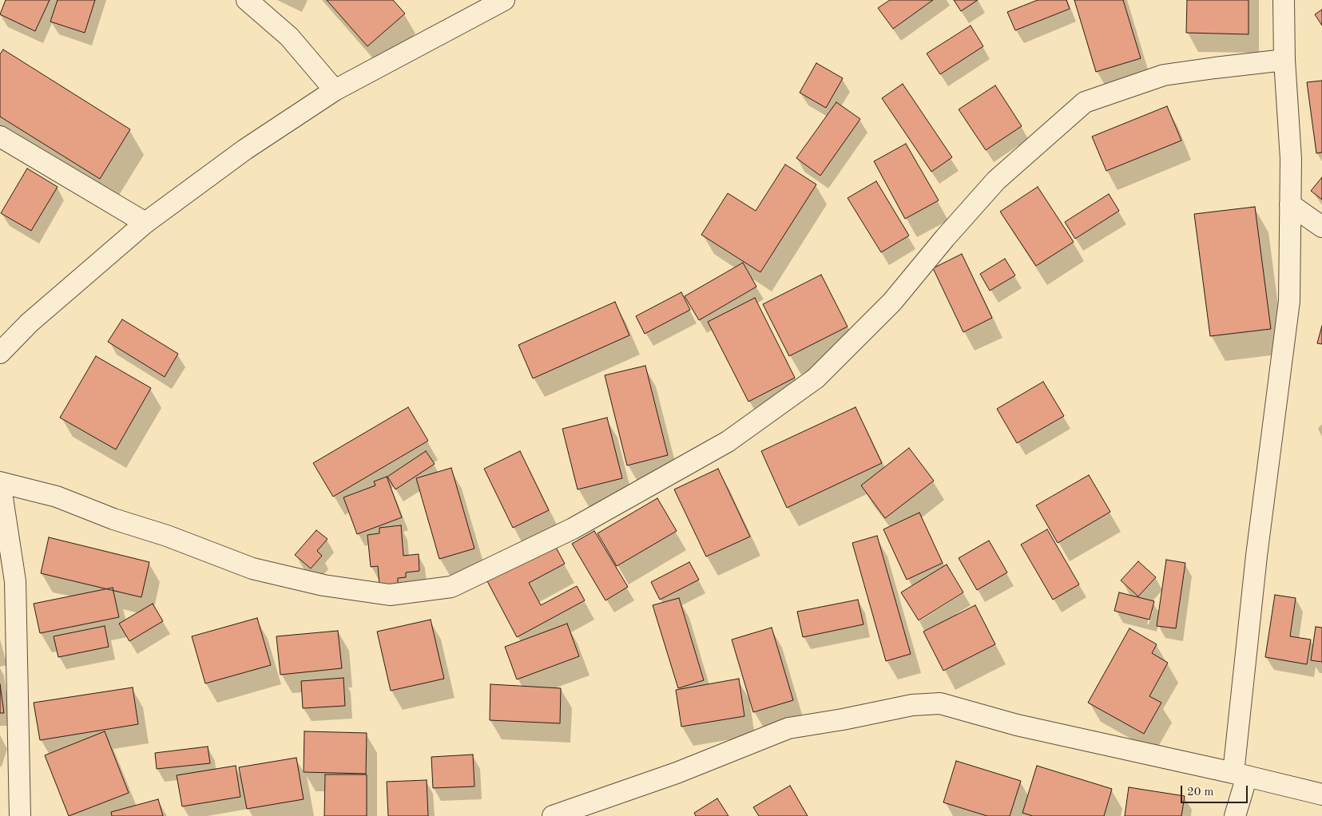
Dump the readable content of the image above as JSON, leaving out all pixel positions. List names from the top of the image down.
{
  "scale_bar": "20 m"
}
